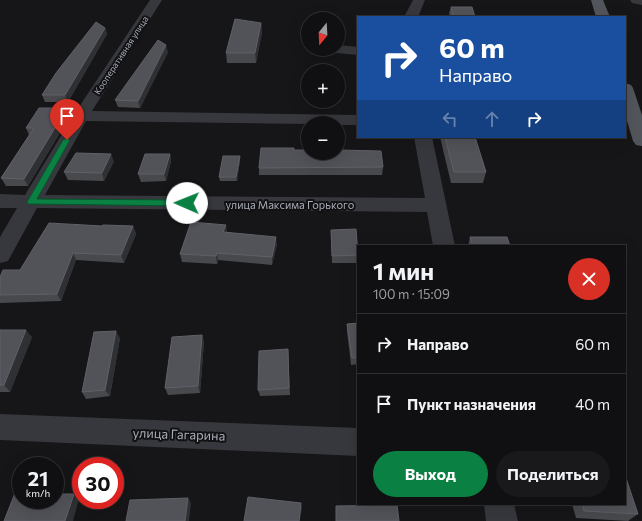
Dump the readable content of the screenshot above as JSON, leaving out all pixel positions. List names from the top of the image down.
{
  "streets": {
    "street": ["Кооперативная улица", "улица Максима Горького", "улица Гагарина"]
  },
  "crossings": [
    ["Кооперативная улица", "улица Максима Горького"]
  ],
  "north": "bottom",
  "page": {
    "map_buttons": ["+", "−"],
    "turn": ["60 m", "Направо"],
    "heading": ["1 мин", "100 m · 15:09"],
    "list": [
      {
        "name": "Направо",
        "value": "60 m"
      },
      {
        "name": "Пункт назначения",
        "value": "40 m"
      }
    ],
    "buttons": ["Выход", "Поделиться"],
    "speed": "21 km/h",
    "limit": "30"
  }
}
